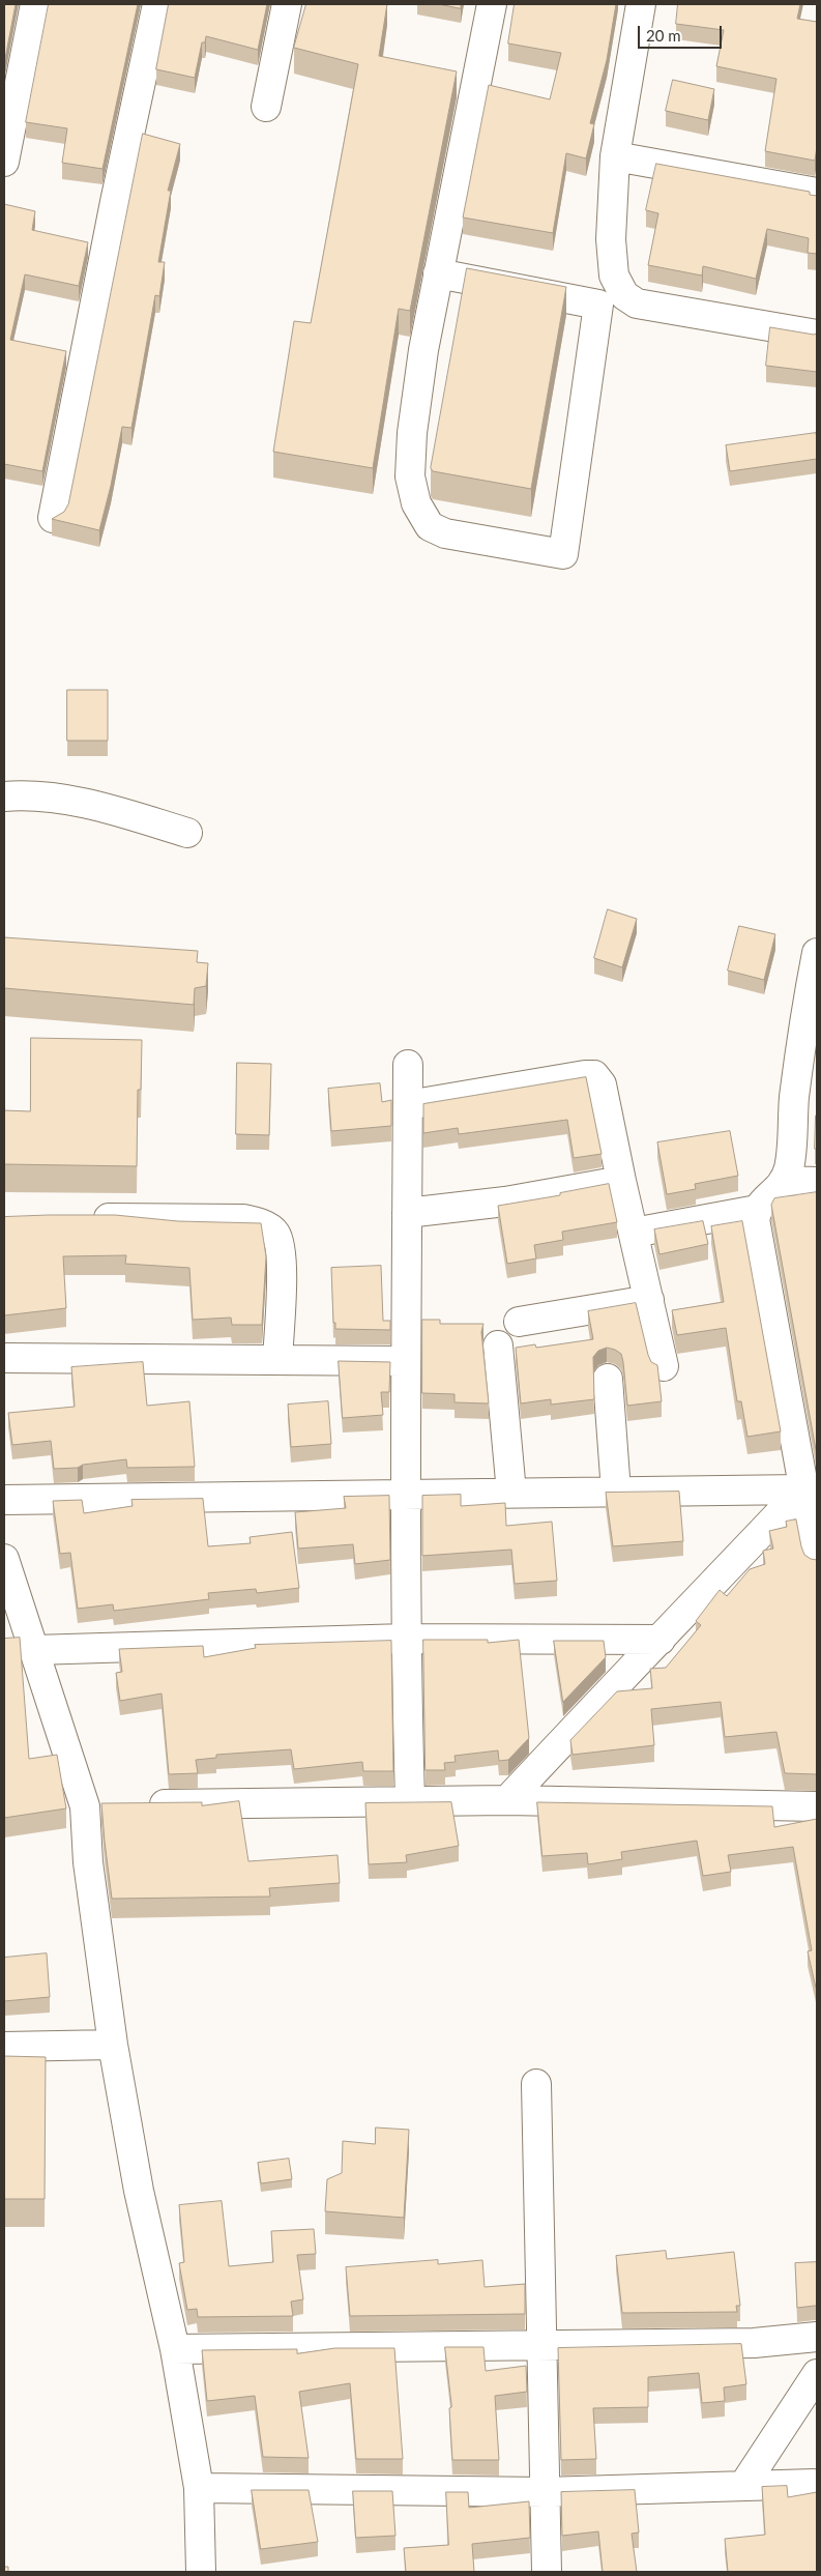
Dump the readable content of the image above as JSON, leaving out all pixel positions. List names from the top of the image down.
{
  "scale_bar": "20 m"
}
